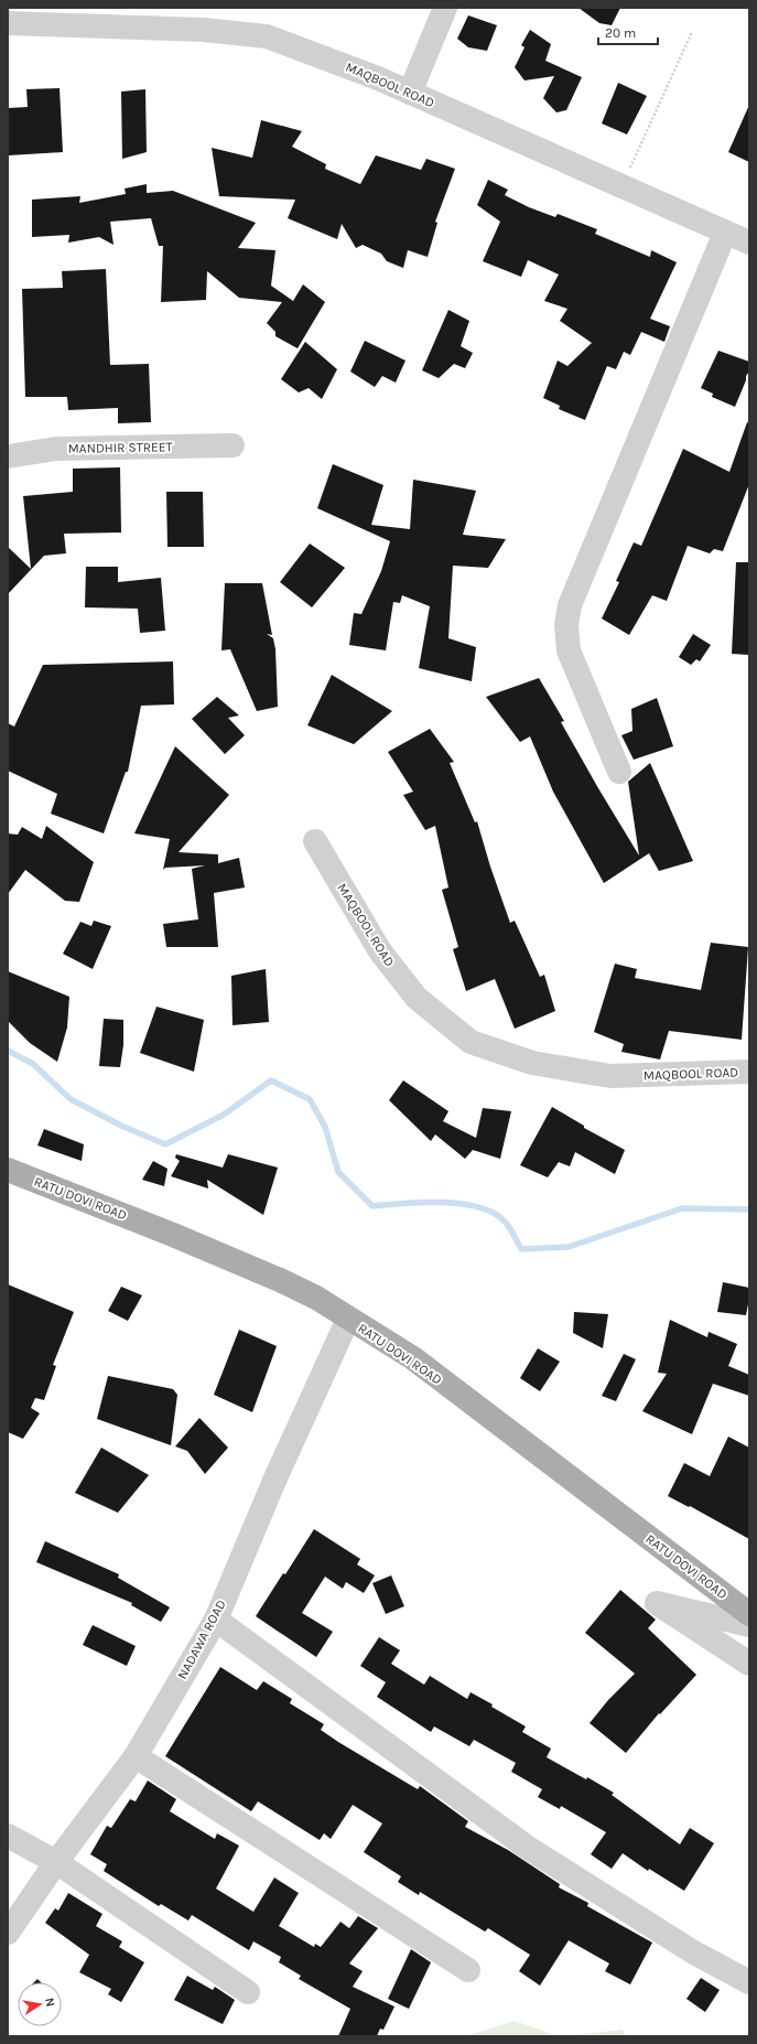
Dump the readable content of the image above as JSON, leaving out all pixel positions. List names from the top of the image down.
{
  "streets": {
    "main road": ["RATU DOVI ROAD"],
    "street": ["MAQBOOL ROAD", "MANDHIR STREET", "NADAWA ROAD"]
  },
  "crossings": [
    ["RATU DOVI ROAD", "NADAWA ROAD"]
  ],
  "scale_bar": "20 m",
  "north": "right"
}
